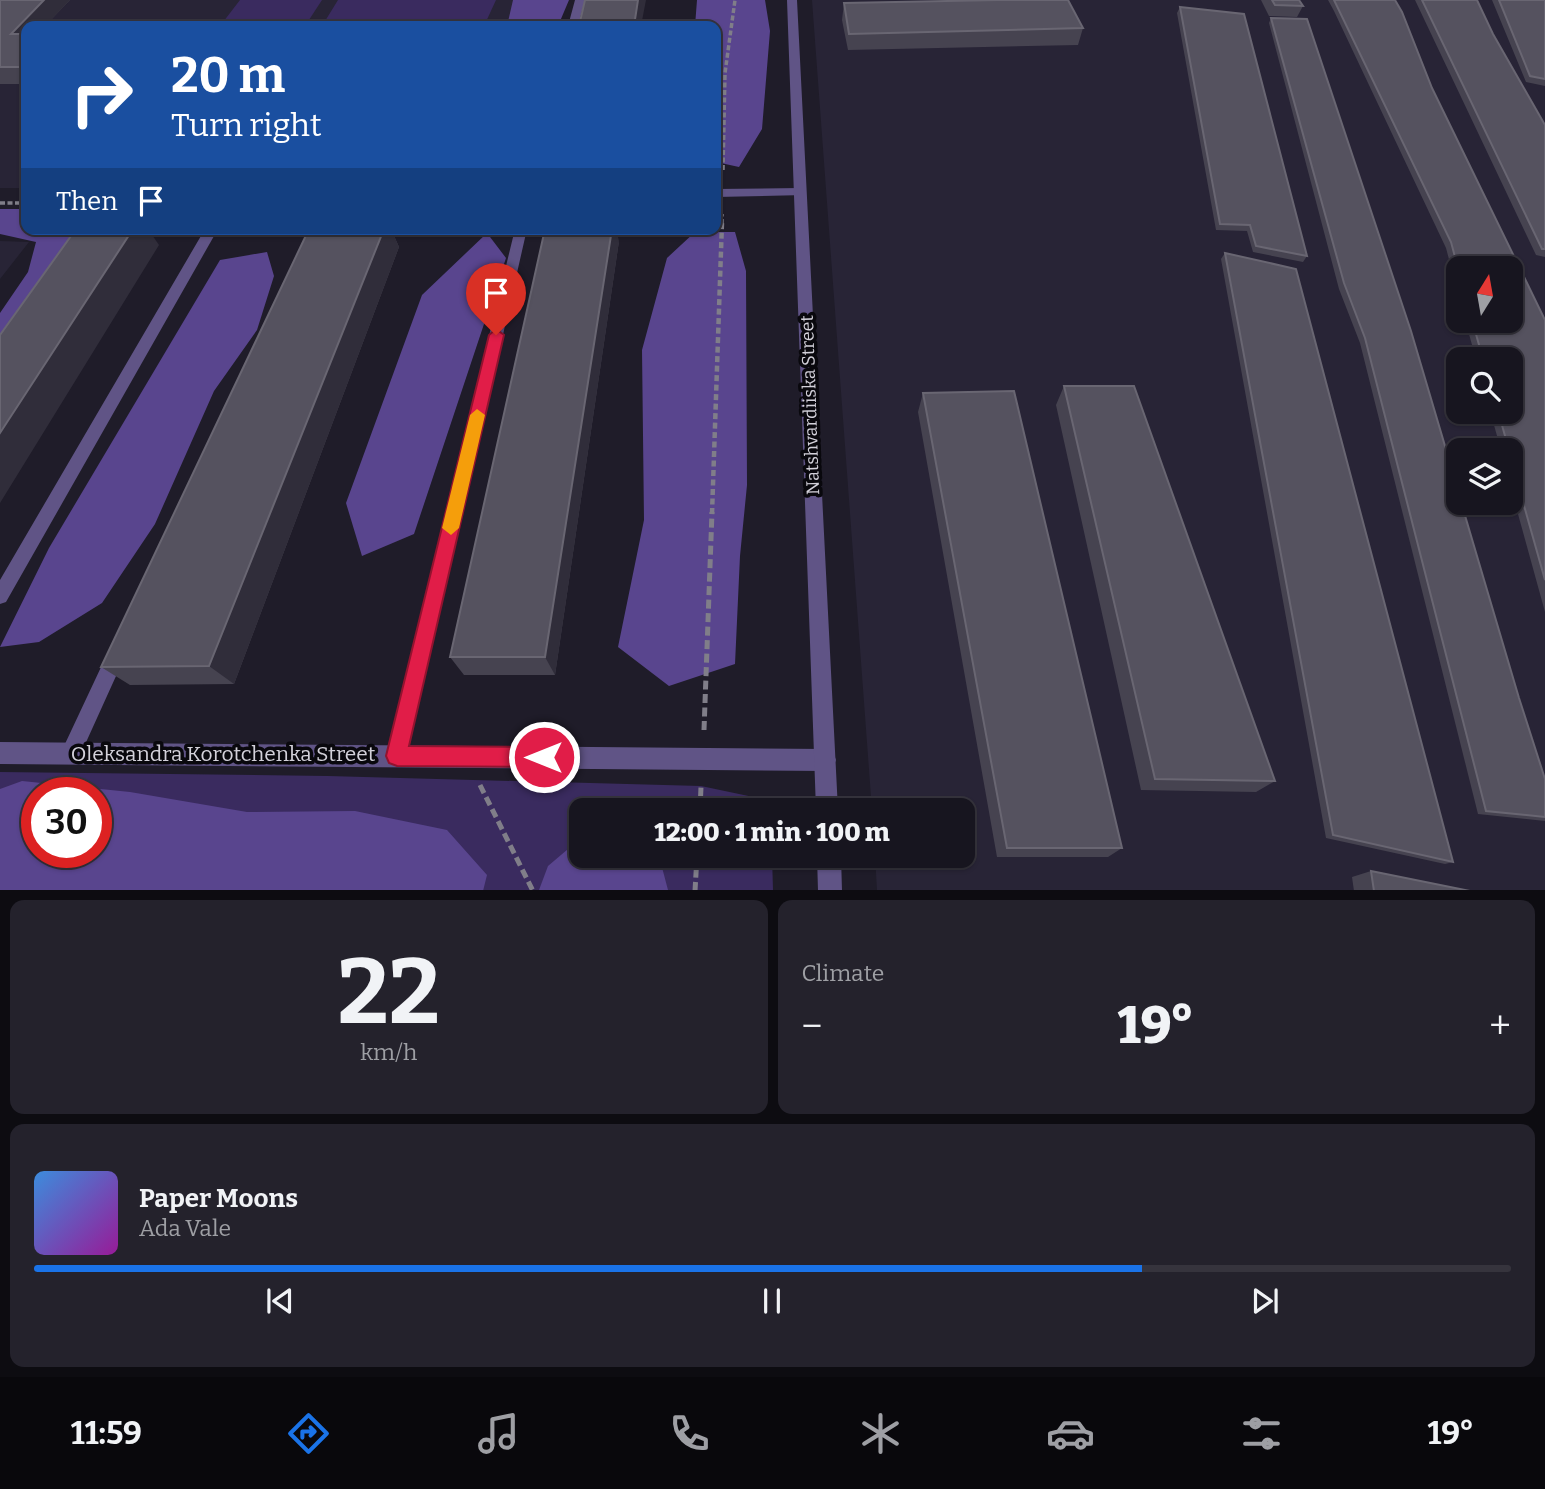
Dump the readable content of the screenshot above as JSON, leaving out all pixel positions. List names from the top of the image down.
{
  "streets": {
    "street": ["Natshvardiiska Street", "Oleksandra Korotchenka Street"]
  },
  "crossings": [
    ["Natshvardiiska Street", "Oleksandra Korotchenka Street"]
  ],
  "north": "top",
  "page": {
    "turn": ["20 m", "Turn right"],
    "then": "Then",
    "limit": "30",
    "trip": "12:00 · 1 min · 100 m",
    "tile": [
      ["22", "km/h"],
      "Climate"
    ],
    "heat": ["−", "19°", "+"],
    "song": ["Paper Moons", "Ada Vale"],
    "tabs": ["11:59", "19°"]
  }
}
